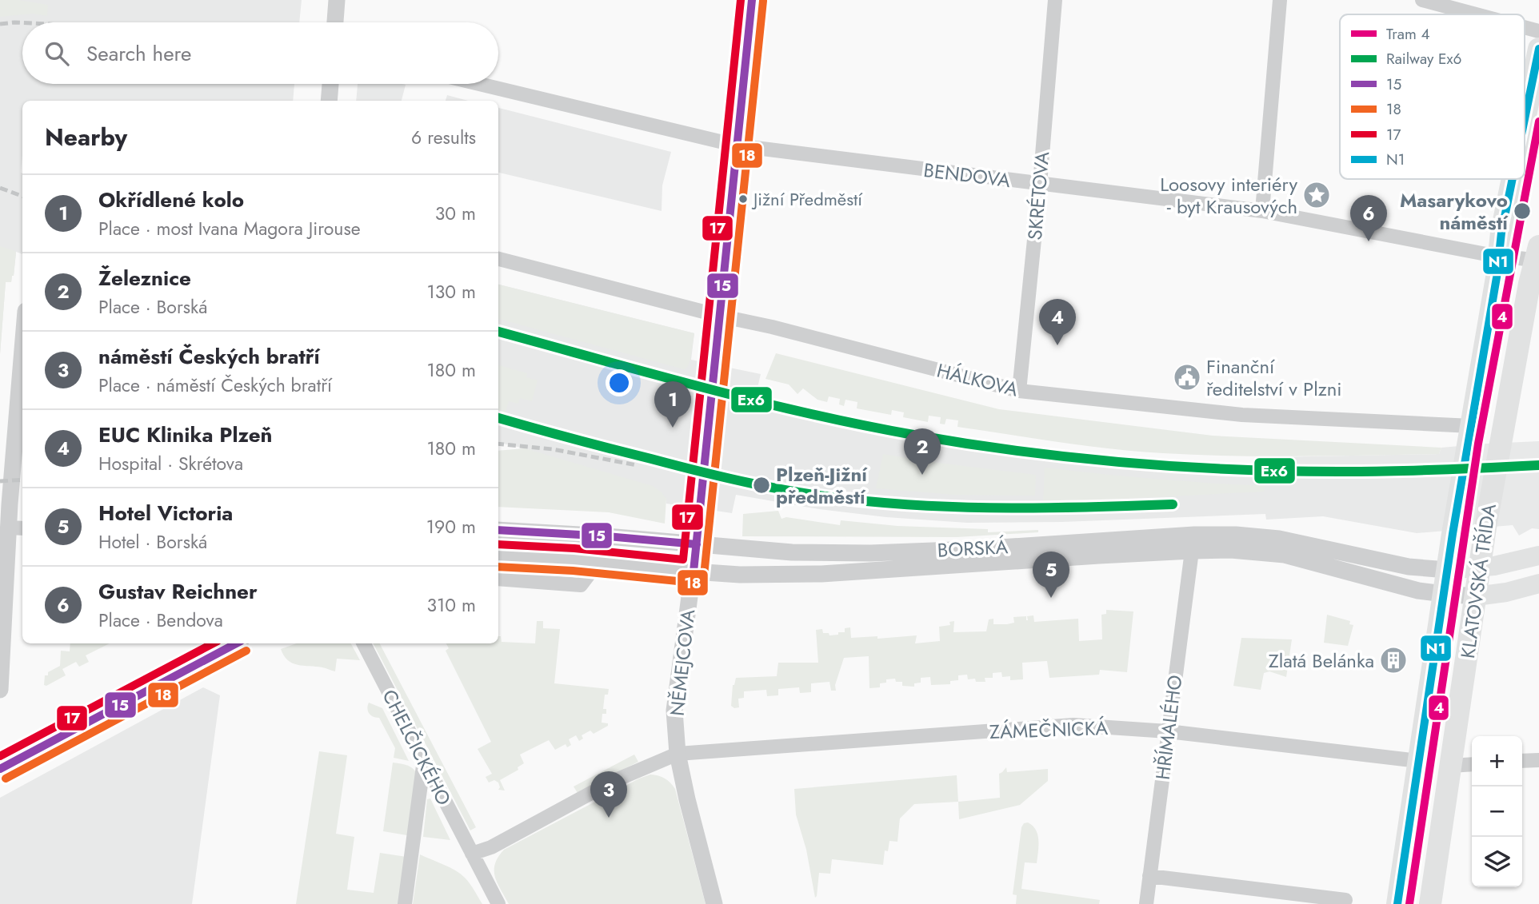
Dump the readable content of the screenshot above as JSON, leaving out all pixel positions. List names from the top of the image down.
{
  "streets": {
    "main road": ["KLATOVSKÁ TŘÍDA"],
    "street": [
      "BENDOVA",
      "SKRÉTOVA",
      "HÁLKOVA",
      "BORSKÁ",
      "NĚMEJCOVA",
      "HŘÍMALÉHO",
      "ZÁMEČNICKÁ",
      "CHELČICKÉHO"
    ]
  },
  "crossings": [
    ["BENDOVA", "SKRÉTOVA"],
    ["BENDOVA", "KLATOVSKÁ TŘÍDA"],
    ["BENDOVA", "NĚMEJCOVA"],
    ["SKRÉTOVA", "HÁLKOVA"],
    ["HÁLKOVA", "KLATOVSKÁ TŘÍDA"],
    ["HÁLKOVA", "NĚMEJCOVA"],
    ["BORSKÁ", "KLATOVSKÁ TŘÍDA"],
    ["BORSKÁ", "NĚMEJCOVA"],
    ["BORSKÁ", "HŘÍMALÉHO"],
    ["KLATOVSKÁ TŘÍDA", "ZÁMEČNICKÁ"],
    ["NĚMEJCOVA", "ZÁMEČNICKÁ"],
    ["HŘÍMALÉHO", "ZÁMEČNICKÁ"],
    ["ZÁMEČNICKÁ", "CHELČICKÉHO"]
  ],
  "places": {
    "place": ["Loosovy interiéry - byt Krausových"],
    "other": ["Jižní Předměstí", "Masarykovo náměstí", "Plzeň-Jižní předměstí"],
    "public building": ["Finanční ředitelství v Plzni"],
    "building": ["Zlatá Belánka"]
  },
  "lines": [
    "transit line 15",
    "transit line 17",
    "transit line 18",
    "transit line N1",
    "tram line 4",
    "rail line Ex6"
  ],
  "legend": [
    "Tram 4",
    "Railway Ex6",
    "15",
    "18",
    "17",
    "N1"
  ],
  "page": {
    "search": "Search here",
    "heading": ["Nearby", "6 results"],
    "list": [
      {
        "mark": "1",
        "name": "Okřídlené kolo",
        "note": "Place · most Ivana Magora Jirouse",
        "value": "30 m"
      },
      {
        "mark": "2",
        "name": "Železnice",
        "note": "Place · Borská",
        "value": "130 m"
      },
      {
        "mark": "3",
        "name": "náměstí Českých bratří",
        "note": "Place · náměstí Českých bratří",
        "value": "180 m"
      },
      {
        "mark": "4",
        "name": "EUC Klinika Plzeň",
        "note": "Hospital · Skrétova",
        "value": "180 m"
      },
      {
        "mark": "5",
        "name": "Hotel Victoria",
        "note": "Hotel · Borská",
        "value": "190 m"
      },
      {
        "mark": "6",
        "name": "Gustav Reichner",
        "note": "Place · Bendova",
        "value": "310 m"
      }
    ],
    "pins": [
      "6",
      "4",
      "1",
      "2",
      "5",
      "3"
    ],
    "map_buttons": ["+", "−"]
  }
}
